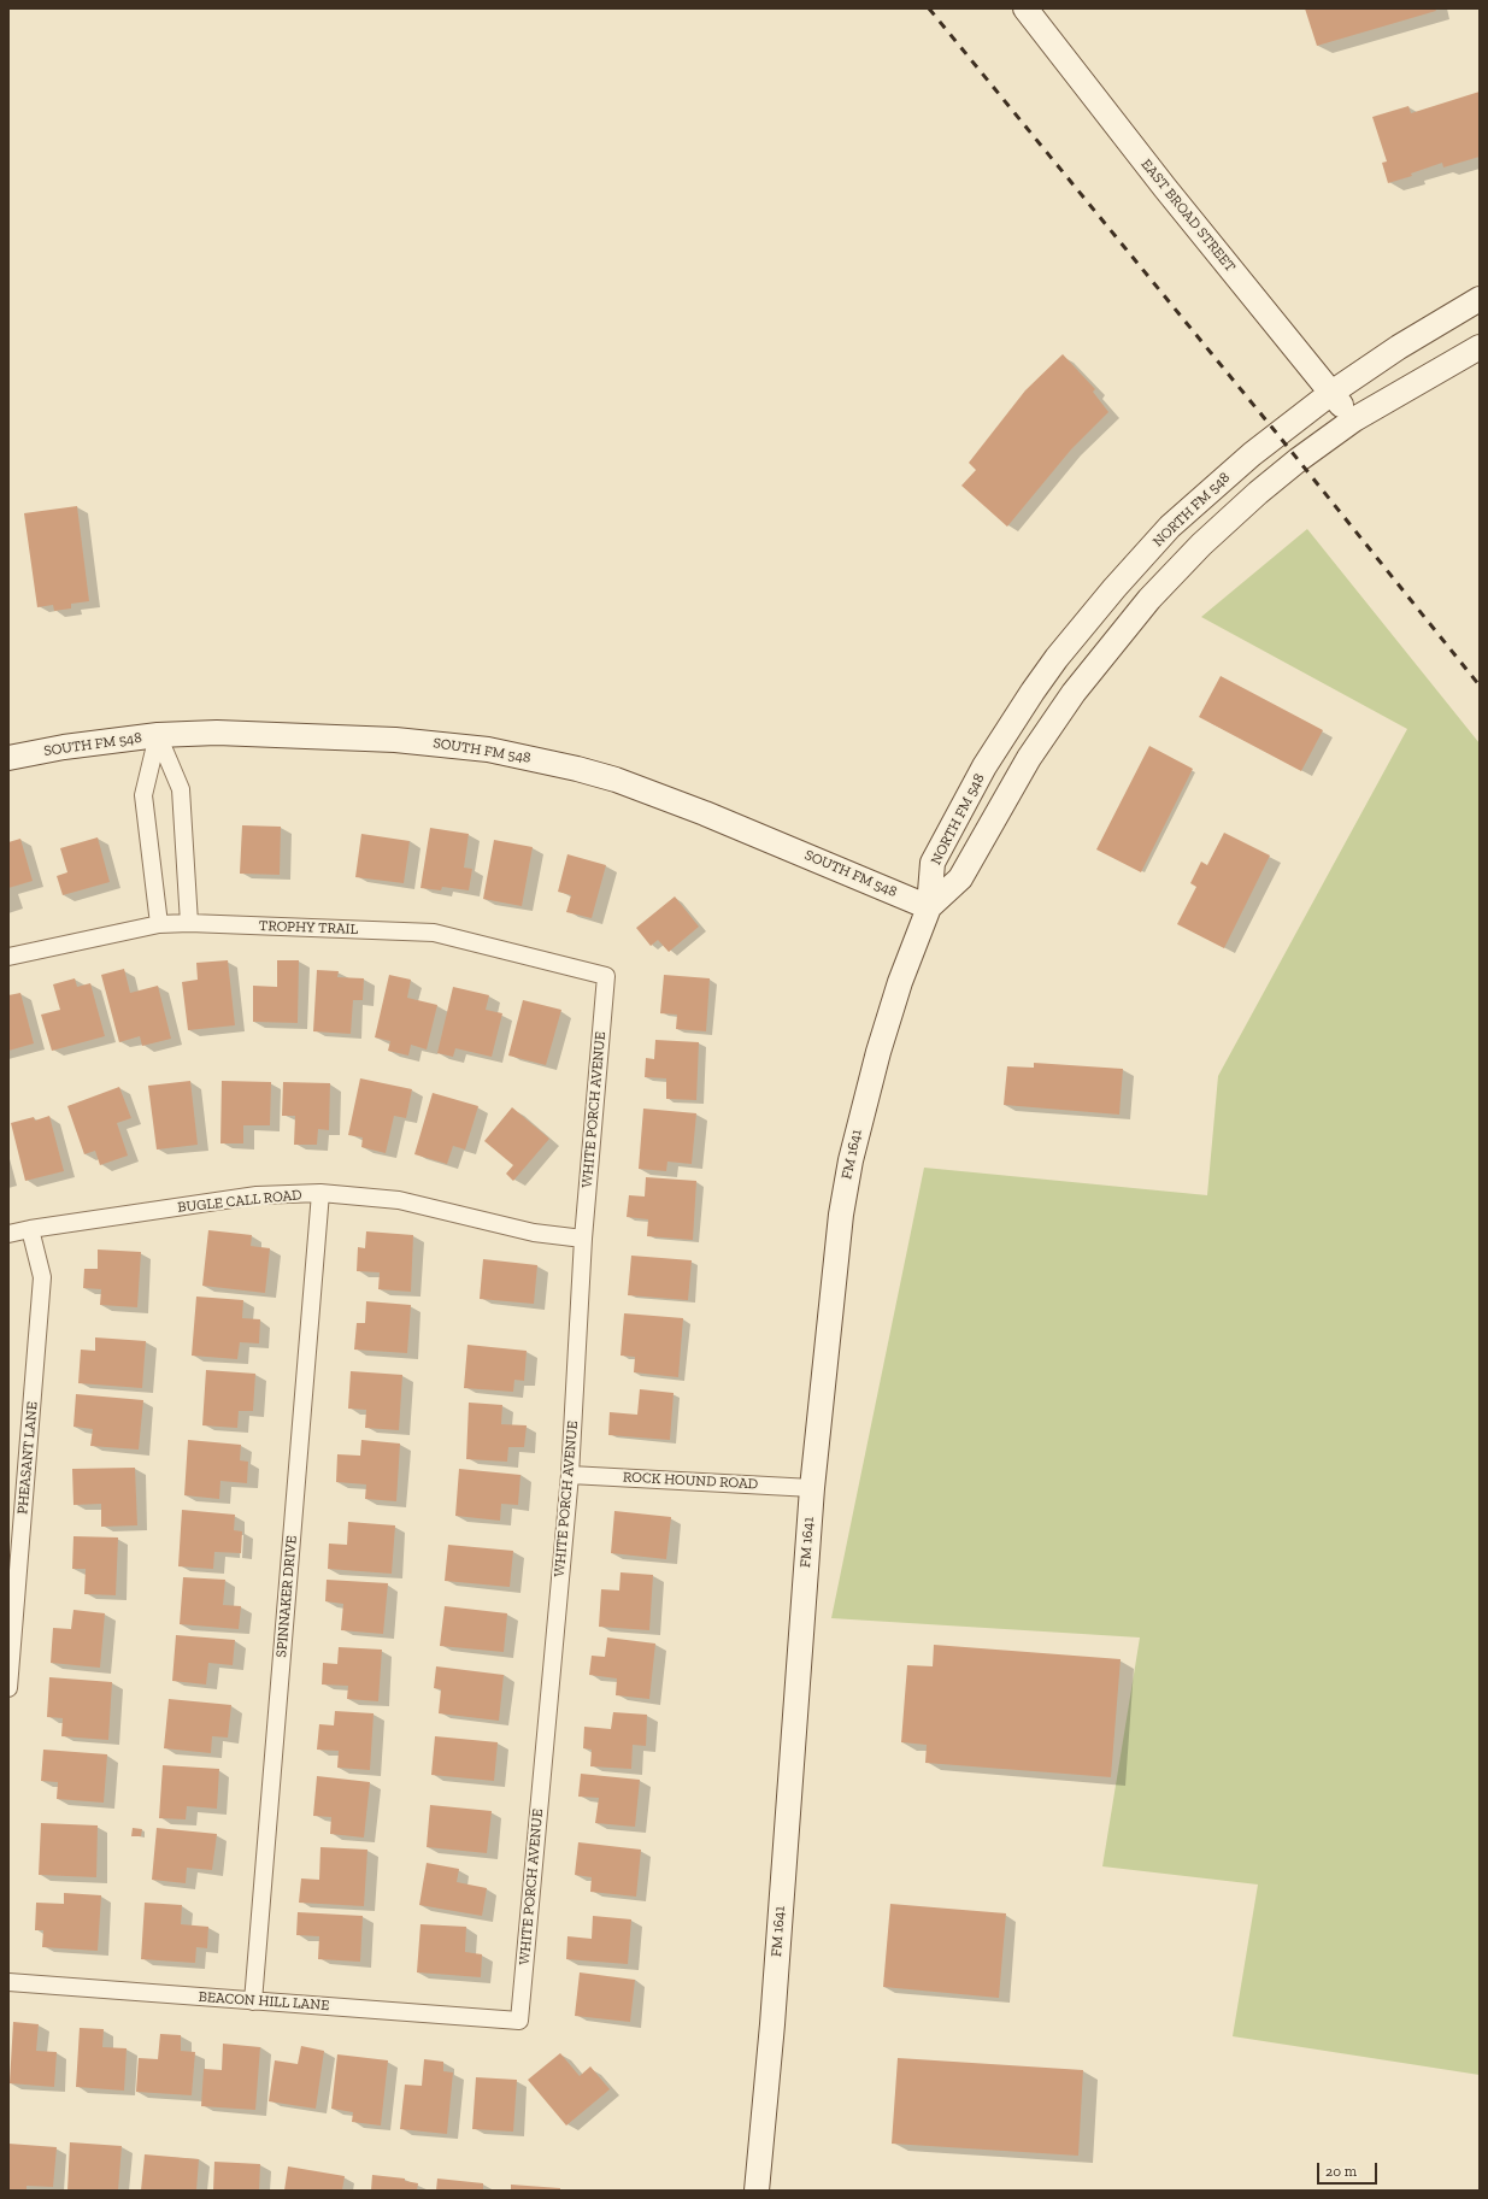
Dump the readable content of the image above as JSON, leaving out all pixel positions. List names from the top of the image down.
{
  "streets": {
    "main road": [
      "EAST BROAD STREET",
      "NORTH FM 548",
      "SOUTH FM 548",
      "FM 1641"
    ],
    "street": [
      "TROPHY TRAIL",
      "WHITE PORCH AVENUE",
      "BUGLE CALL ROAD",
      "PHEASANT LANE",
      "ROCK HOUND ROAD",
      "SPINNAKER DRIVE",
      "BEACON HILL LANE"
    ]
  },
  "crossings": [
    ["EAST BROAD STREET", "NORTH FM 548"],
    ["NORTH FM 548", "SOUTH FM 548"],
    ["NORTH FM 548", "FM 1641"],
    ["SOUTH FM 548", "FM 1641"],
    ["TROPHY TRAIL", "WHITE PORCH AVENUE"],
    ["WHITE PORCH AVENUE", "BUGLE CALL ROAD"],
    ["WHITE PORCH AVENUE", "ROCK HOUND ROAD"],
    ["WHITE PORCH AVENUE", "BEACON HILL LANE"],
    ["FM 1641", "ROCK HOUND ROAD"],
    ["BUGLE CALL ROAD", "PHEASANT LANE"],
    ["BUGLE CALL ROAD", "SPINNAKER DRIVE"],
    ["SPINNAKER DRIVE", "BEACON HILL LANE"]
  ],
  "scale_bar": "20 m"
}
